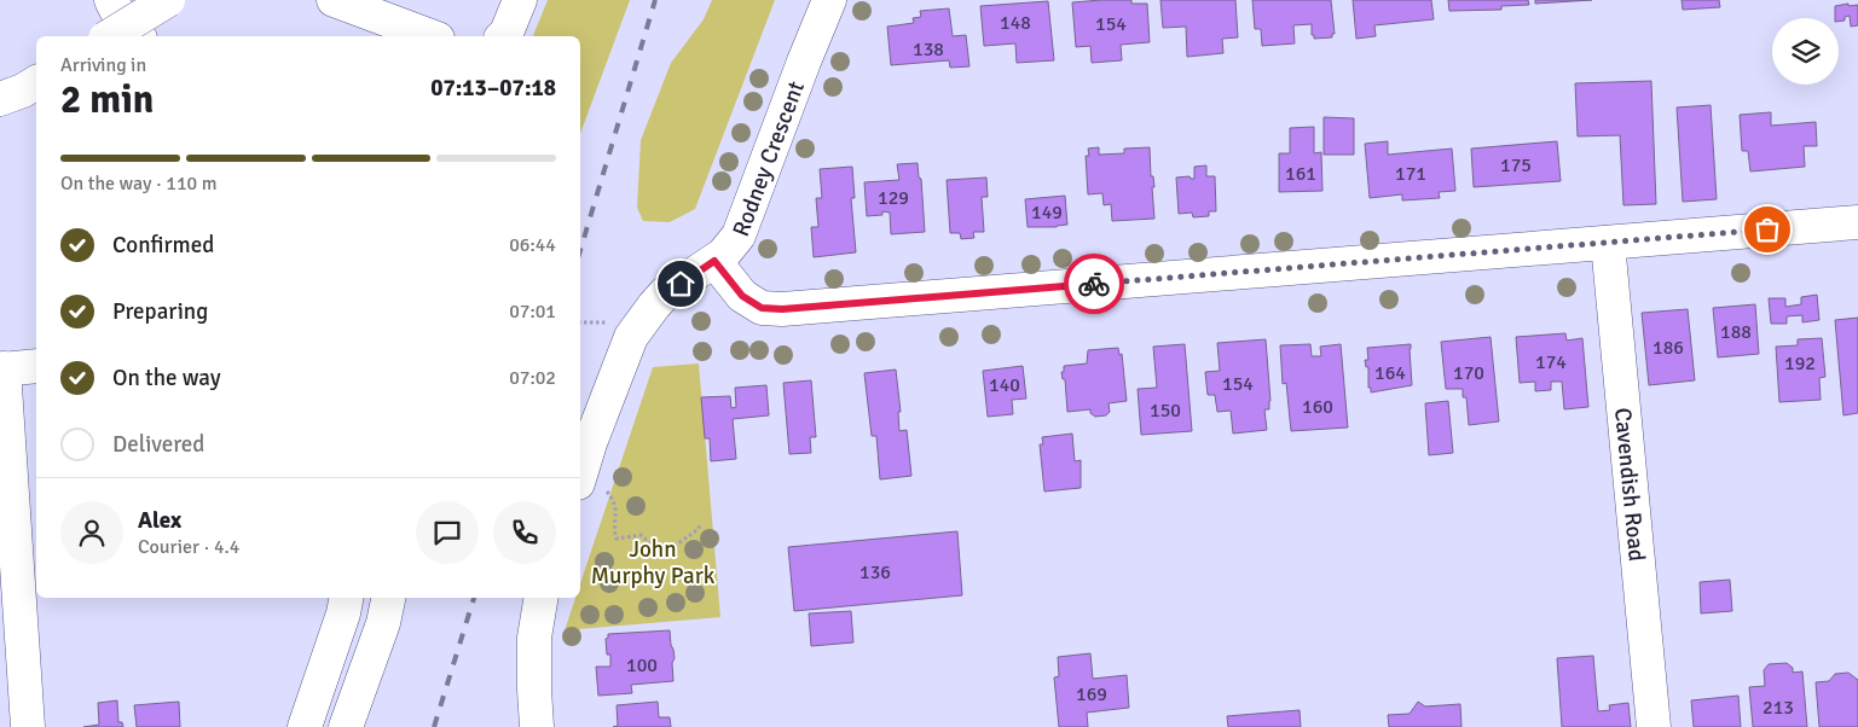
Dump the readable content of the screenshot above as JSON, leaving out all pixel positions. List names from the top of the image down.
{
  "streets": {
    "street": ["Rodney Crescent", "Cavendish Road"]
  },
  "parks": ["John Murphy Park"],
  "house_numbers": [
    "148",
    "154",
    "138",
    "175",
    "161",
    "171",
    "129",
    "149",
    "188",
    "186",
    "174",
    "192",
    "164",
    "170",
    "154",
    "140",
    "160",
    "150",
    "136",
    "100",
    "169",
    "213"
  ],
  "page": {
    "heading": ["2 min", "Arriving in", "07:13–07:18"],
    "panel": ["Alex", "Courier · 4.4"],
    "bar": "On the way · 110 m",
    "list": [
      ["Confirmed", "06:44"],
      ["Preparing", "07:01"],
      ["On the way", "07:02"],
      "Delivered"
    ]
  }
}
